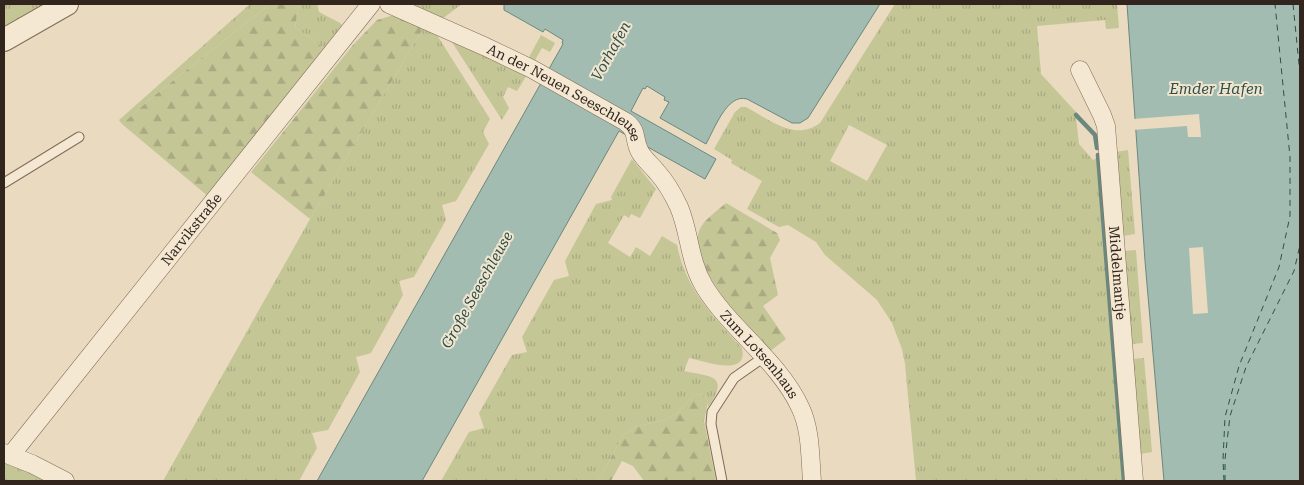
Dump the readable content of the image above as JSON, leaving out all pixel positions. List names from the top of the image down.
{
  "streets": {
    "street": [
      "An der Neuen Seeschleuse",
      "Narvikstraße",
      "Middelmantje",
      "Zum Lotsenhaus"
    ]
  },
  "crossings": [
    ["An der Neuen Seeschleuse", "Zum Lotsenhaus"]
  ],
  "water": ["Vorhafen", "Emder Hafen", "Große Seeschleuse"]
}
